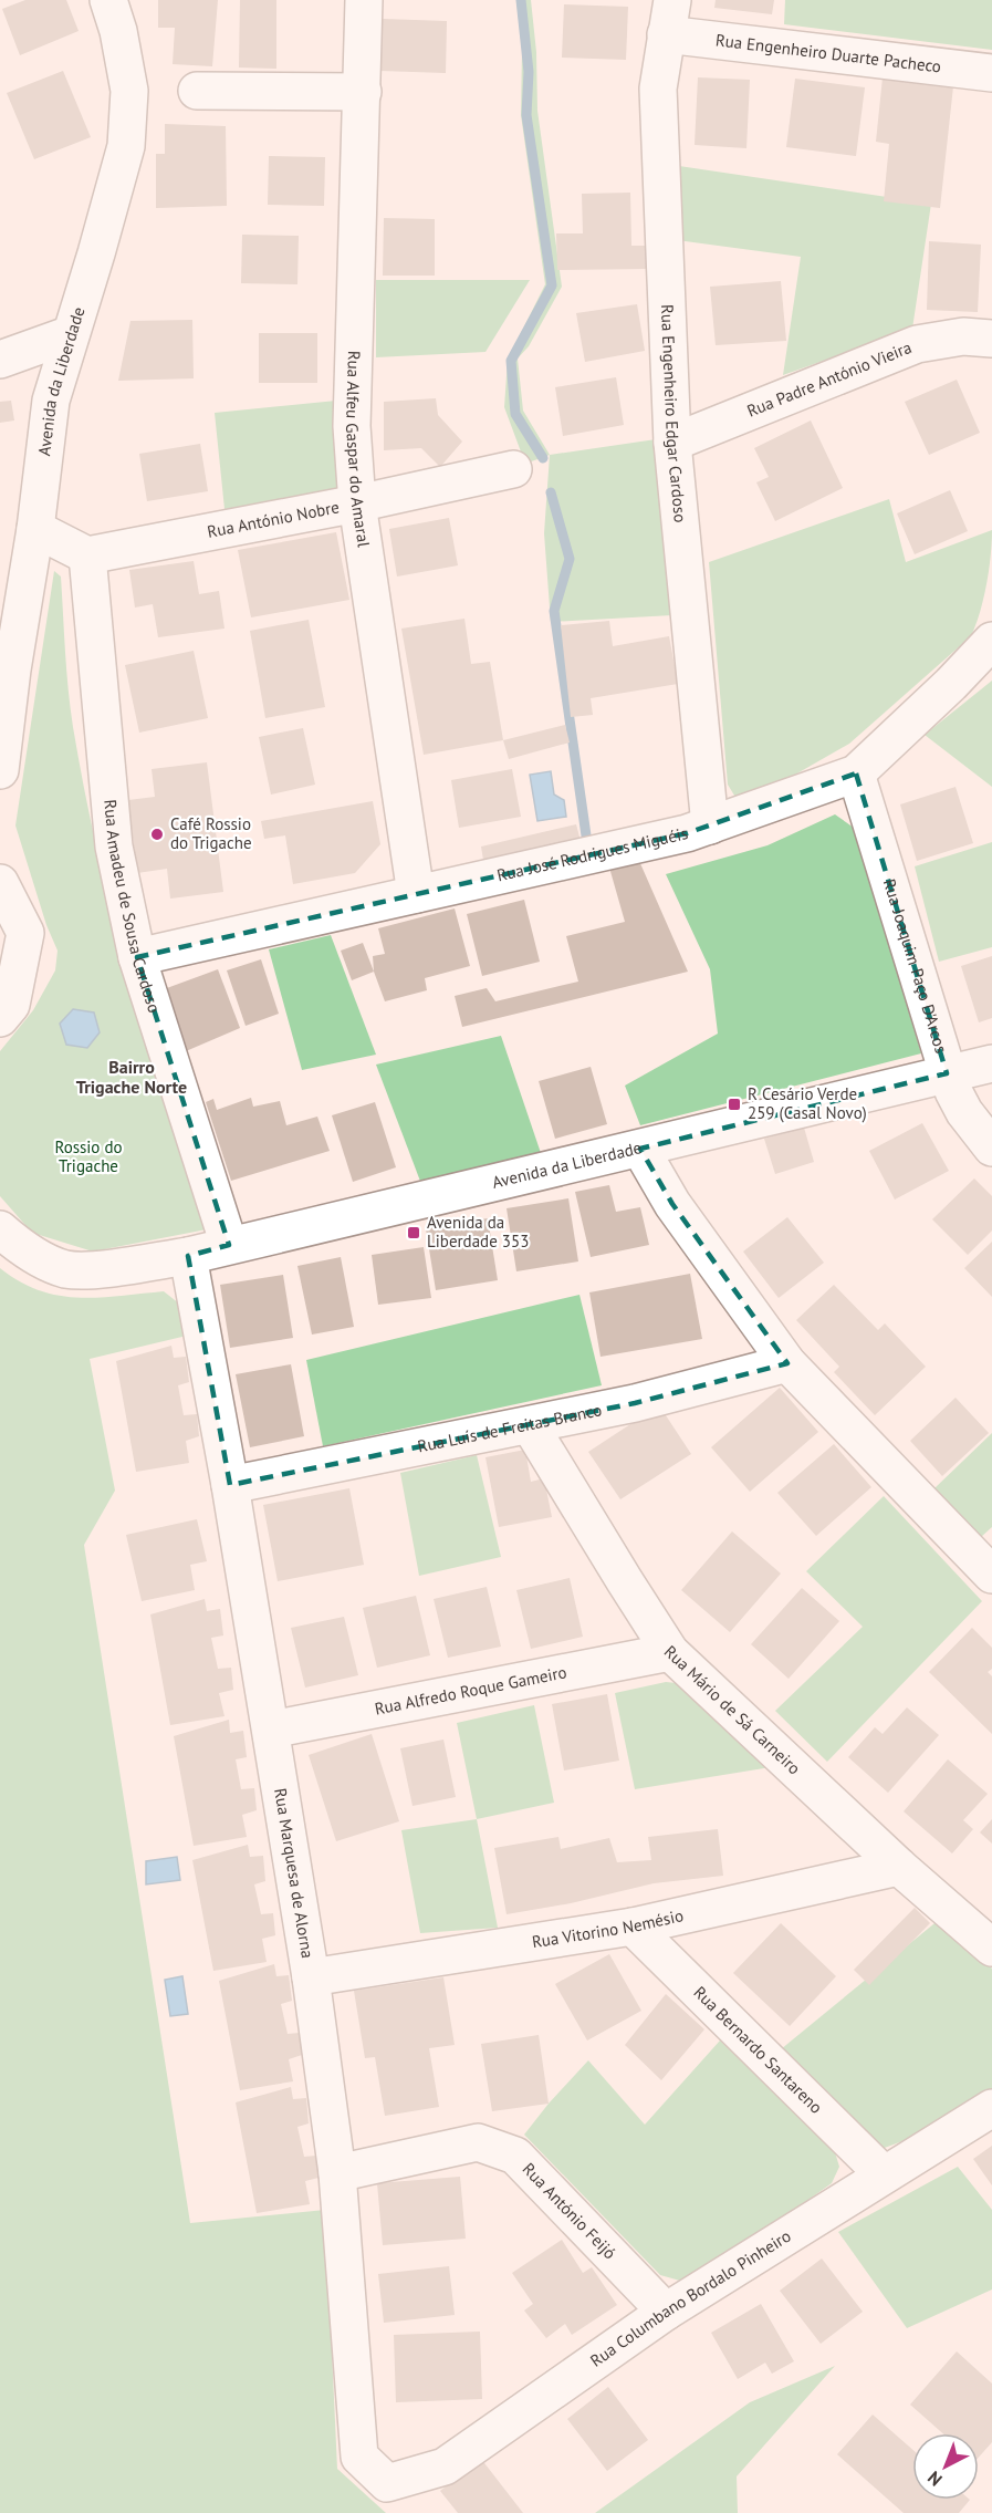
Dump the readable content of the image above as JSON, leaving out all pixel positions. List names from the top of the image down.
{
  "streets": {
    "street": [
      "Rua Engenheiro Duarte Pacheco",
      "Rua Padre António Vieira",
      "Avenida da Liberdade",
      "Rua Engenheiro Edgar Cardoso",
      "Rua Alfeu Gaspar do Amaral",
      "Rua António Nobre",
      "Rua José Rodrigues Miguéis",
      "Rua Amadeu de Sousa Cardoso",
      "Rua Joaquim Paço D'Arcos",
      "Rua Luís de Freitas Branco",
      "Rua Alfredo Roque Gameiro",
      "Rua Mário de Sá Carneiro",
      "Rua Marquesa de Alorna",
      "Rua Vitorino Nemésio",
      "Rua Bernardo Santareno",
      "Rua António Feijó",
      "Rua Columbano Bordalo Pinheiro"
    ]
  },
  "crossings": [
    ["Rua Engenheiro Duarte Pacheco", "Rua Engenheiro Edgar Cardoso"],
    ["Rua Padre António Vieira", "Rua Engenheiro Edgar Cardoso"],
    ["Avenida da Liberdade", "Rua Amadeu de Sousa Cardoso"],
    ["Avenida da Liberdade", "Rua Luís de Freitas Branco"],
    ["Avenida da Liberdade", "Rua Marquesa de Alorna"],
    ["Rua Engenheiro Edgar Cardoso", "Rua José Rodrigues Miguéis"],
    ["Rua Alfeu Gaspar do Amaral", "Rua António Nobre"],
    ["Rua Alfeu Gaspar do Amaral", "Rua José Rodrigues Miguéis"],
    ["Rua António Nobre", "Rua Amadeu de Sousa Cardoso"],
    ["Rua José Rodrigues Miguéis", "Rua Amadeu de Sousa Cardoso"],
    ["Rua José Rodrigues Miguéis", "Rua Joaquim Paço D'Arcos"],
    ["Rua Luís de Freitas Branco", "Rua Mário de Sá Carneiro"],
    ["Rua Luís de Freitas Branco", "Rua Marquesa de Alorna"],
    ["Rua Alfredo Roque Gameiro", "Rua Mário de Sá Carneiro"],
    ["Rua Alfredo Roque Gameiro", "Rua Marquesa de Alorna"],
    ["Rua Mário de Sá Carneiro", "Rua Vitorino Nemésio"],
    ["Rua Marquesa de Alorna", "Rua Vitorino Nemésio"],
    ["Rua Marquesa de Alorna", "Rua António Feijó"],
    ["Rua Marquesa de Alorna", "Rua Columbano Bordalo Pinheiro"],
    ["Rua Vitorino Nemésio", "Rua Bernardo Santareno"],
    ["Rua Bernardo Santareno", "Rua Columbano Bordalo Pinheiro"],
    ["Rua António Feijó", "Rua Columbano Bordalo Pinheiro"]
  ],
  "districts": ["Bairro Trigache Norte"],
  "parks": ["Rossio do Trigache"],
  "places": {
    "other": ["Café Rossio do Trigache"],
    "transit": ["R Cesário Verde 259 (Casal Novo)", "Avenida da Liberdade 353"]
  },
  "north": "bottom left"
}
